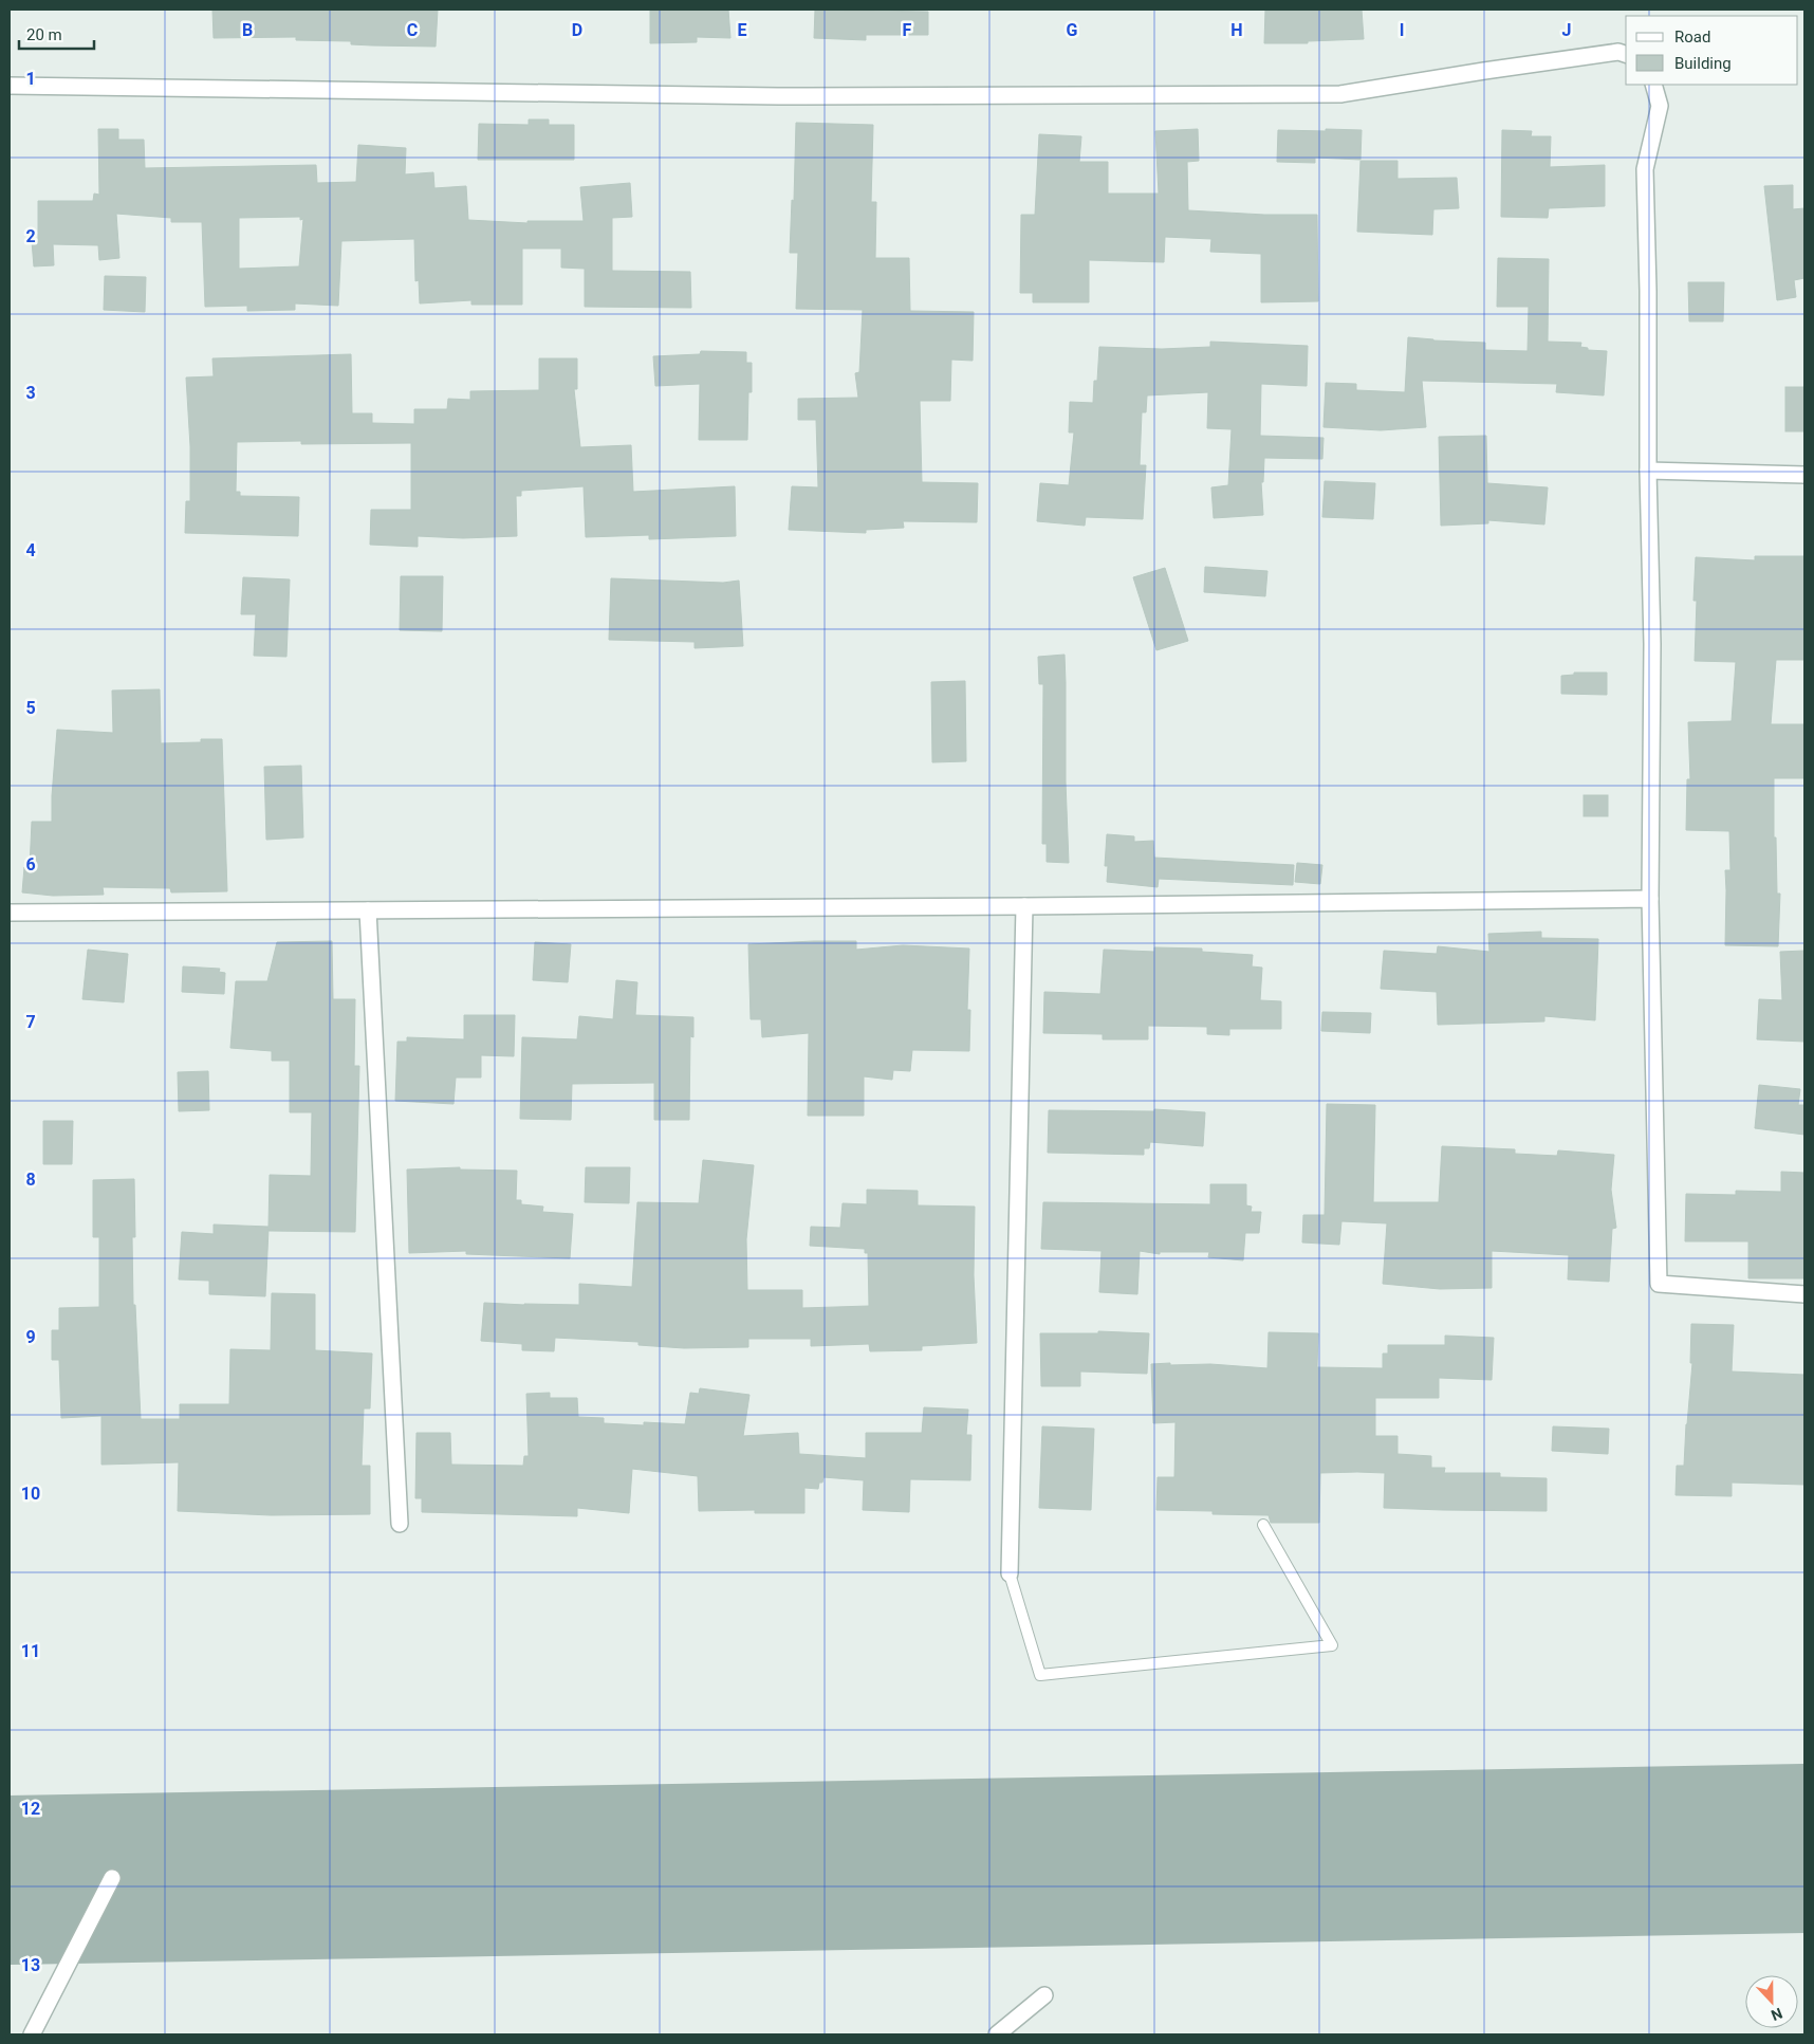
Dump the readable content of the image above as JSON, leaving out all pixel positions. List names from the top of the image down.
{
  "legend": ["Road", "Building"],
  "scale_bar": "20 m",
  "north": "bottom",
  "grid": {
    "columns": [
      "B",
      "C",
      "D",
      "E",
      "F",
      "G",
      "H",
      "I",
      "J"
    ],
    "rows": [
      "1",
      "2",
      "3",
      "4",
      "5",
      "6",
      "7",
      "8",
      "9",
      "10",
      "11",
      "12",
      "13"
    ]
  }
}
